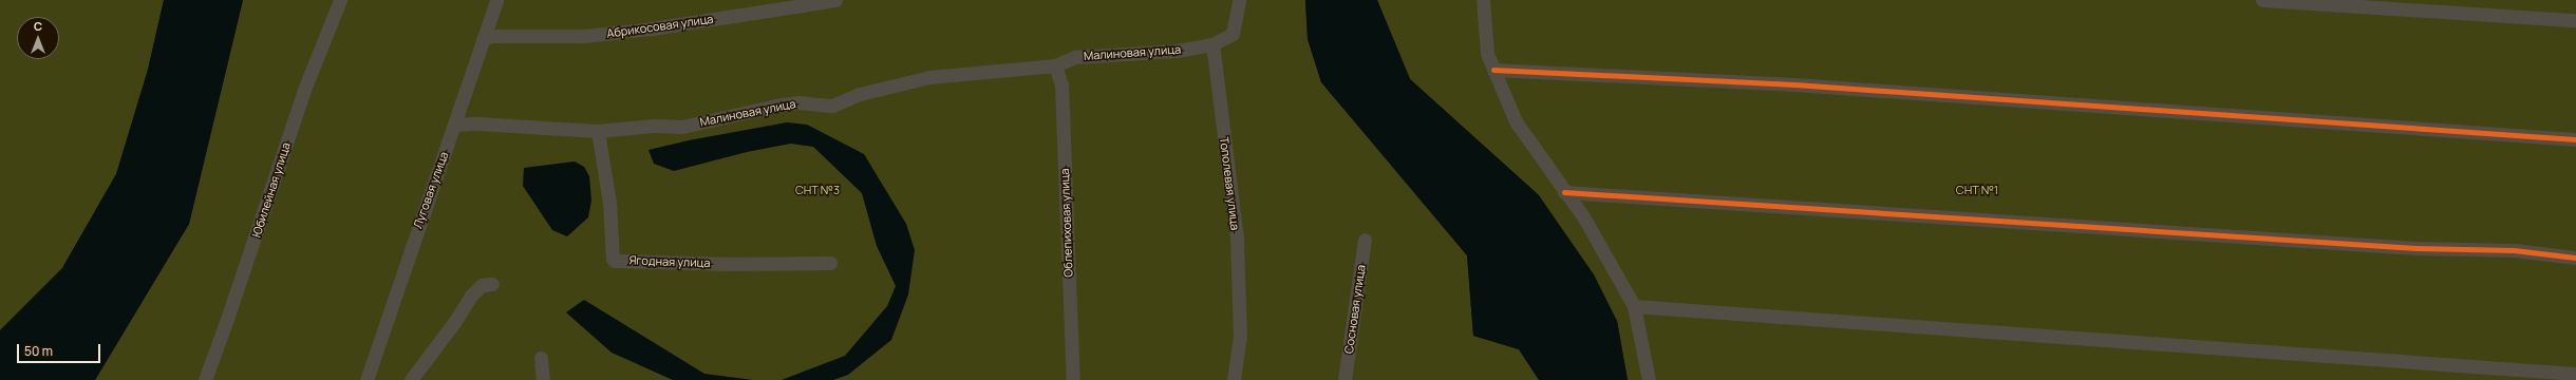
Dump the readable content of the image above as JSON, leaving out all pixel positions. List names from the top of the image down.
{
  "streets": {
    "street": [
      "Абрикосовая улица",
      "Малиновая улица",
      "Тополевая улица",
      "Юбилейная улица",
      "Луговая улица",
      "Облепиховая улица",
      "Ягодная улица",
      "Сосновая улица"
    ]
  },
  "crossings": [
    ["Абрикосовая улица", "Луговая улица"],
    ["Малиновая улица", "Тополевая улица"],
    ["Малиновая улица", "Луговая улица"],
    ["Малиновая улица", "Облепиховая улица"],
    ["Малиновая улица", "Ягодная улица"]
  ],
  "parks": ["СНТ №3", "СНТ №1"],
  "scale_bar": "50 m",
  "north": "top"
}
